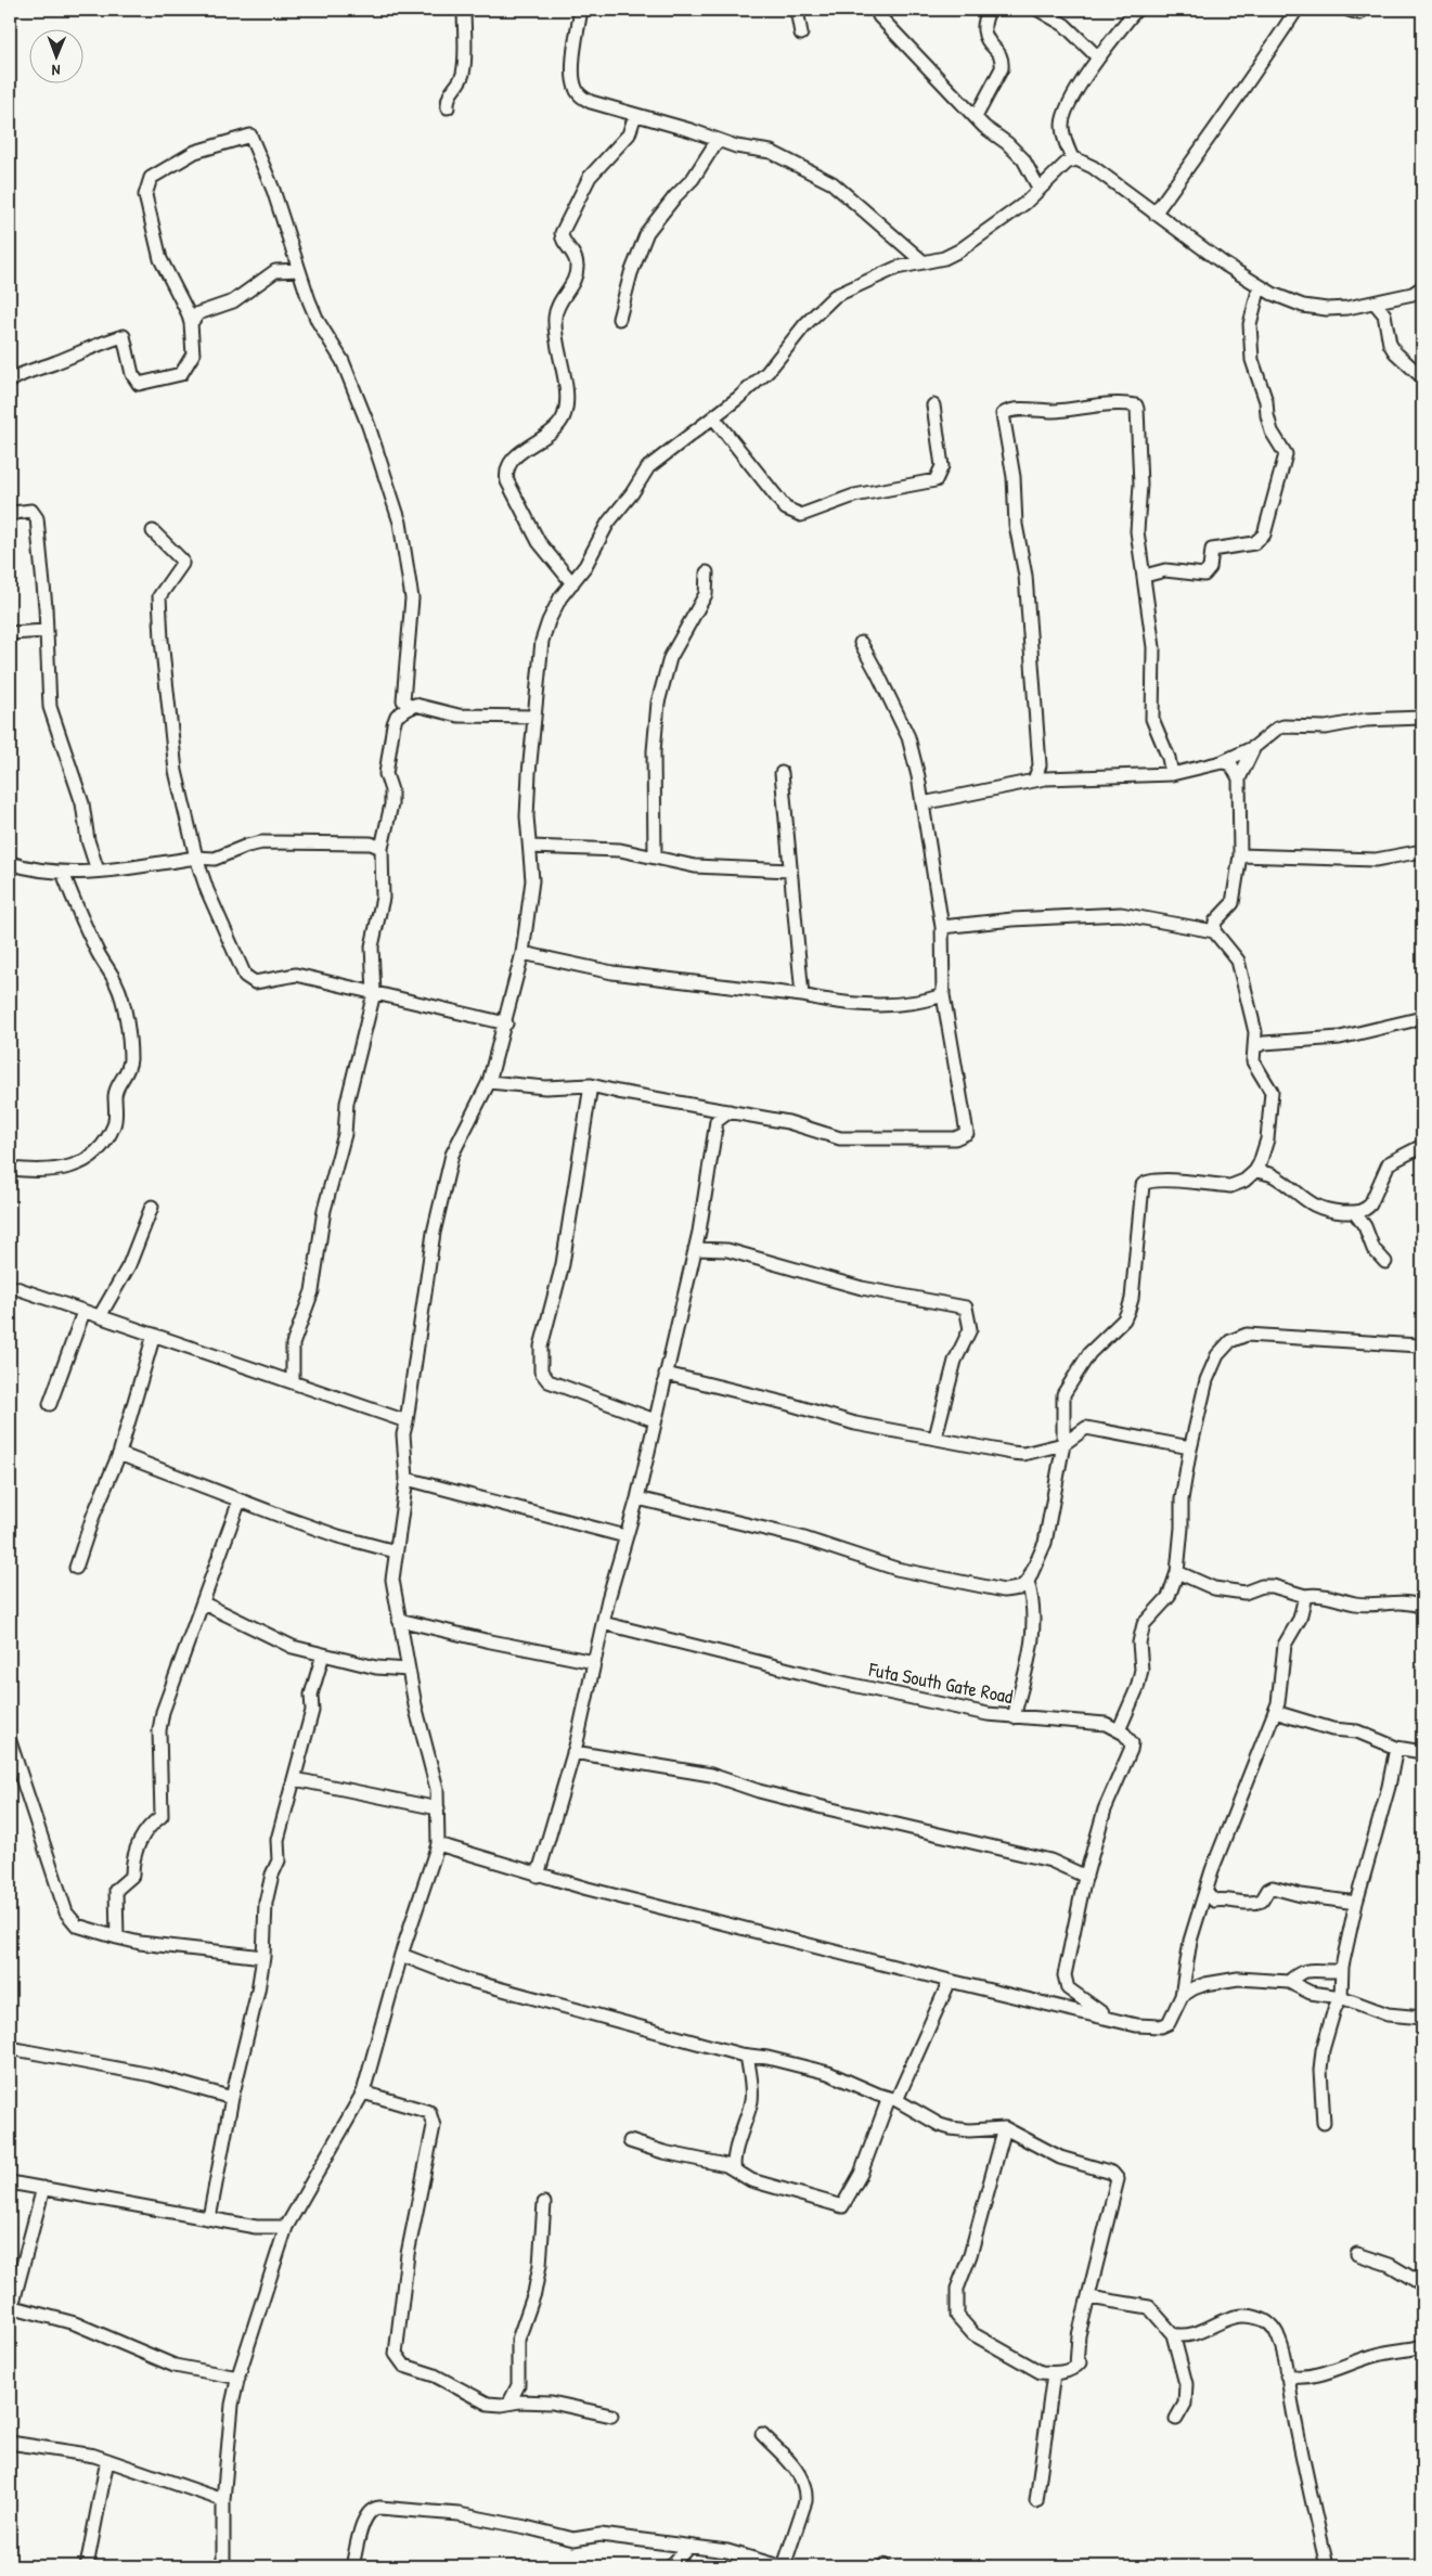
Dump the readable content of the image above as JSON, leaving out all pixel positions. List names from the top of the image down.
{
  "streets": {
    "street": ["Futa South Gate Road"]
  },
  "north": "bottom"
}
